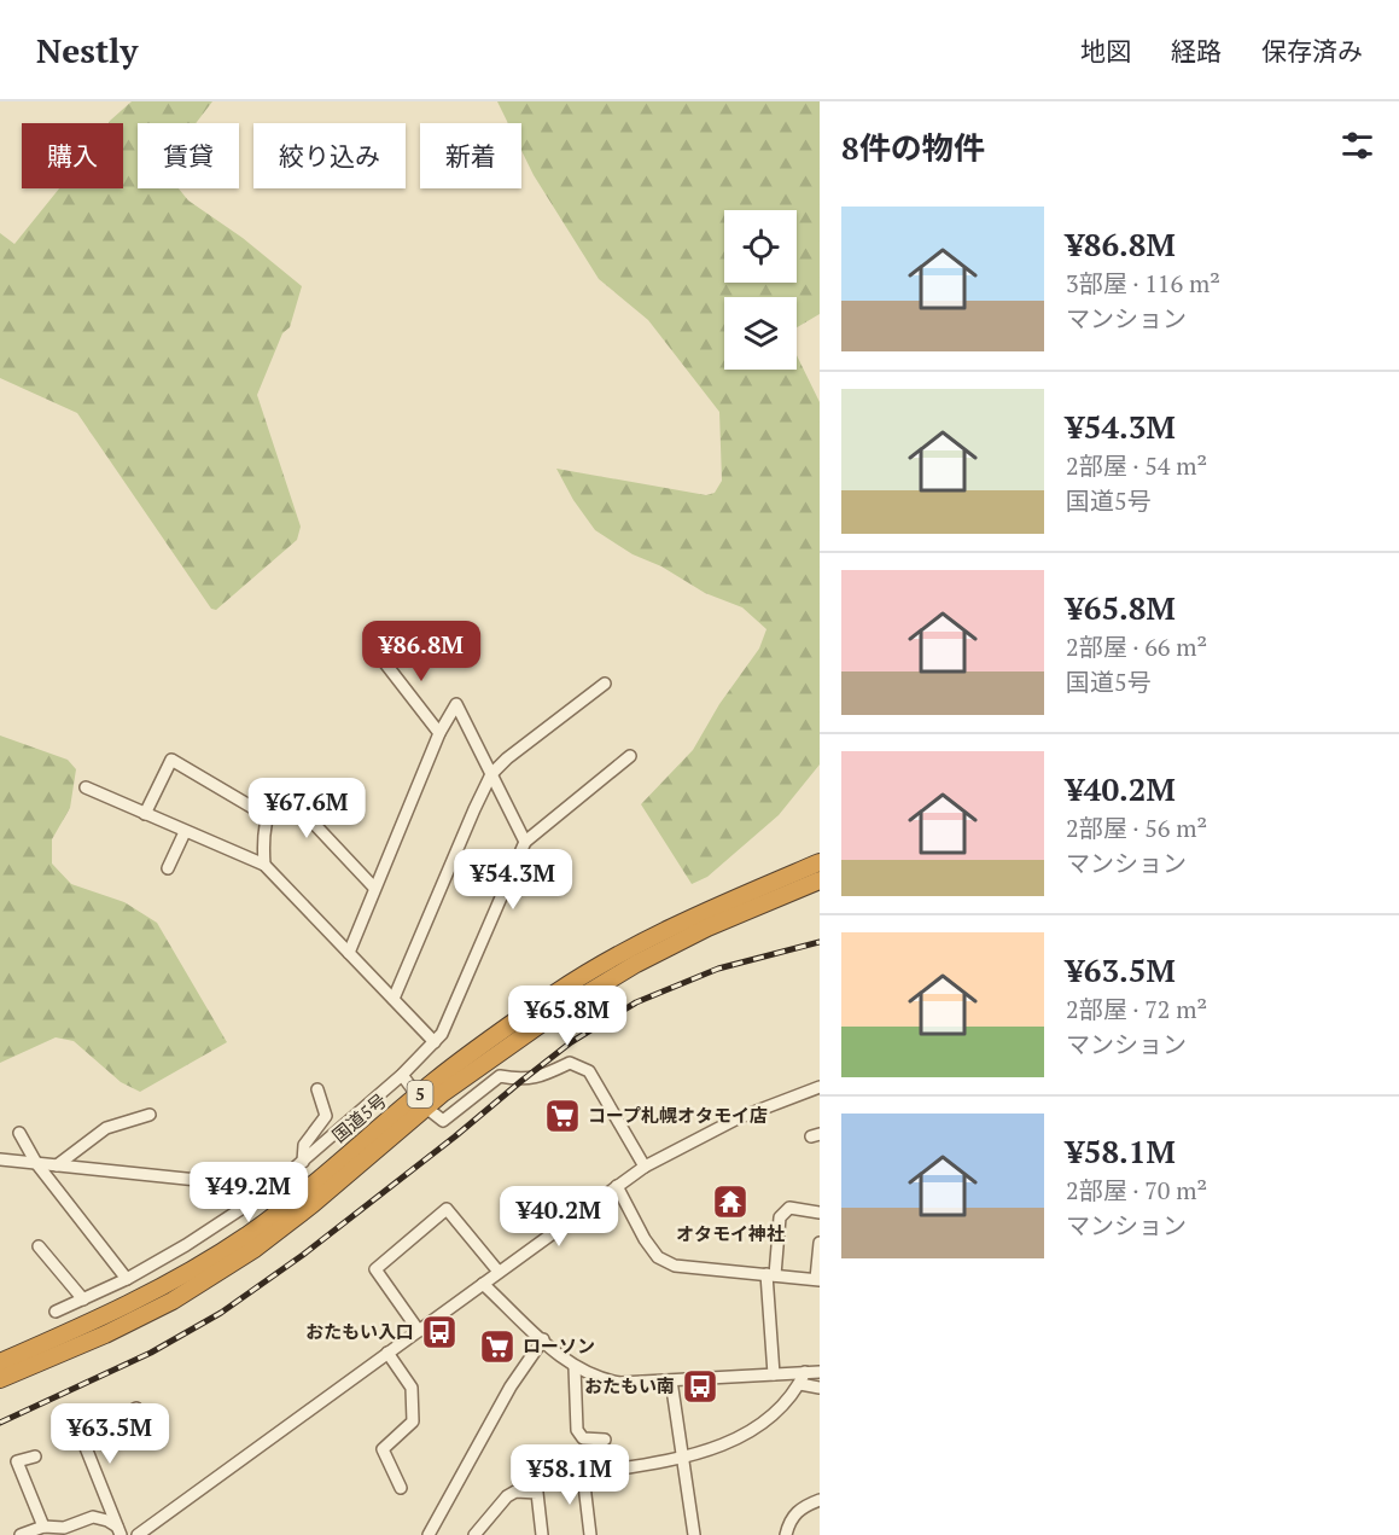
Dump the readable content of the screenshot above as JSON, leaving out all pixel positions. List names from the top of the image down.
{
  "streets": {
    "highway": ["5", "国道5号"]
  },
  "places": {
    "supermarket": ["コープ札幌オタモイ店", "ローソン"],
    "temple": ["オタモイ神社"],
    "bus stop": ["おたもい入口", "おたもい南"]
  },
  "page": {
    "header": "Nestly",
    "nav": ["地図", "経路", "保存済み"],
    "heading": "8件の物件",
    "chip": [
      "購入",
      "賃貸",
      "絞り込み",
      "新着"
    ],
    "list": [
      {
        "name": "¥86.8M",
        "note": "3部屋 · 116 m² · マンション"
      },
      {
        "name": "¥54.3M",
        "note": "2部屋 · 54 m² · 国道5号"
      },
      {
        "name": "¥65.8M",
        "note": "2部屋 · 66 m² · 国道5号"
      },
      {
        "name": "¥40.2M",
        "note": "2部屋 · 56 m² · マンション"
      },
      {
        "name": "¥63.5M",
        "note": "2部屋 · 72 m² · マンション"
      },
      {
        "name": "¥58.1M",
        "note": "2部屋 · 70 m² · マンション"
      }
    ],
    "price": [
      "¥86.8M",
      "¥67.6M",
      "¥54.3M",
      "¥65.8M",
      "¥49.2M",
      "¥40.2M",
      "¥63.5M",
      "¥58.1M"
    ]
  }
}
